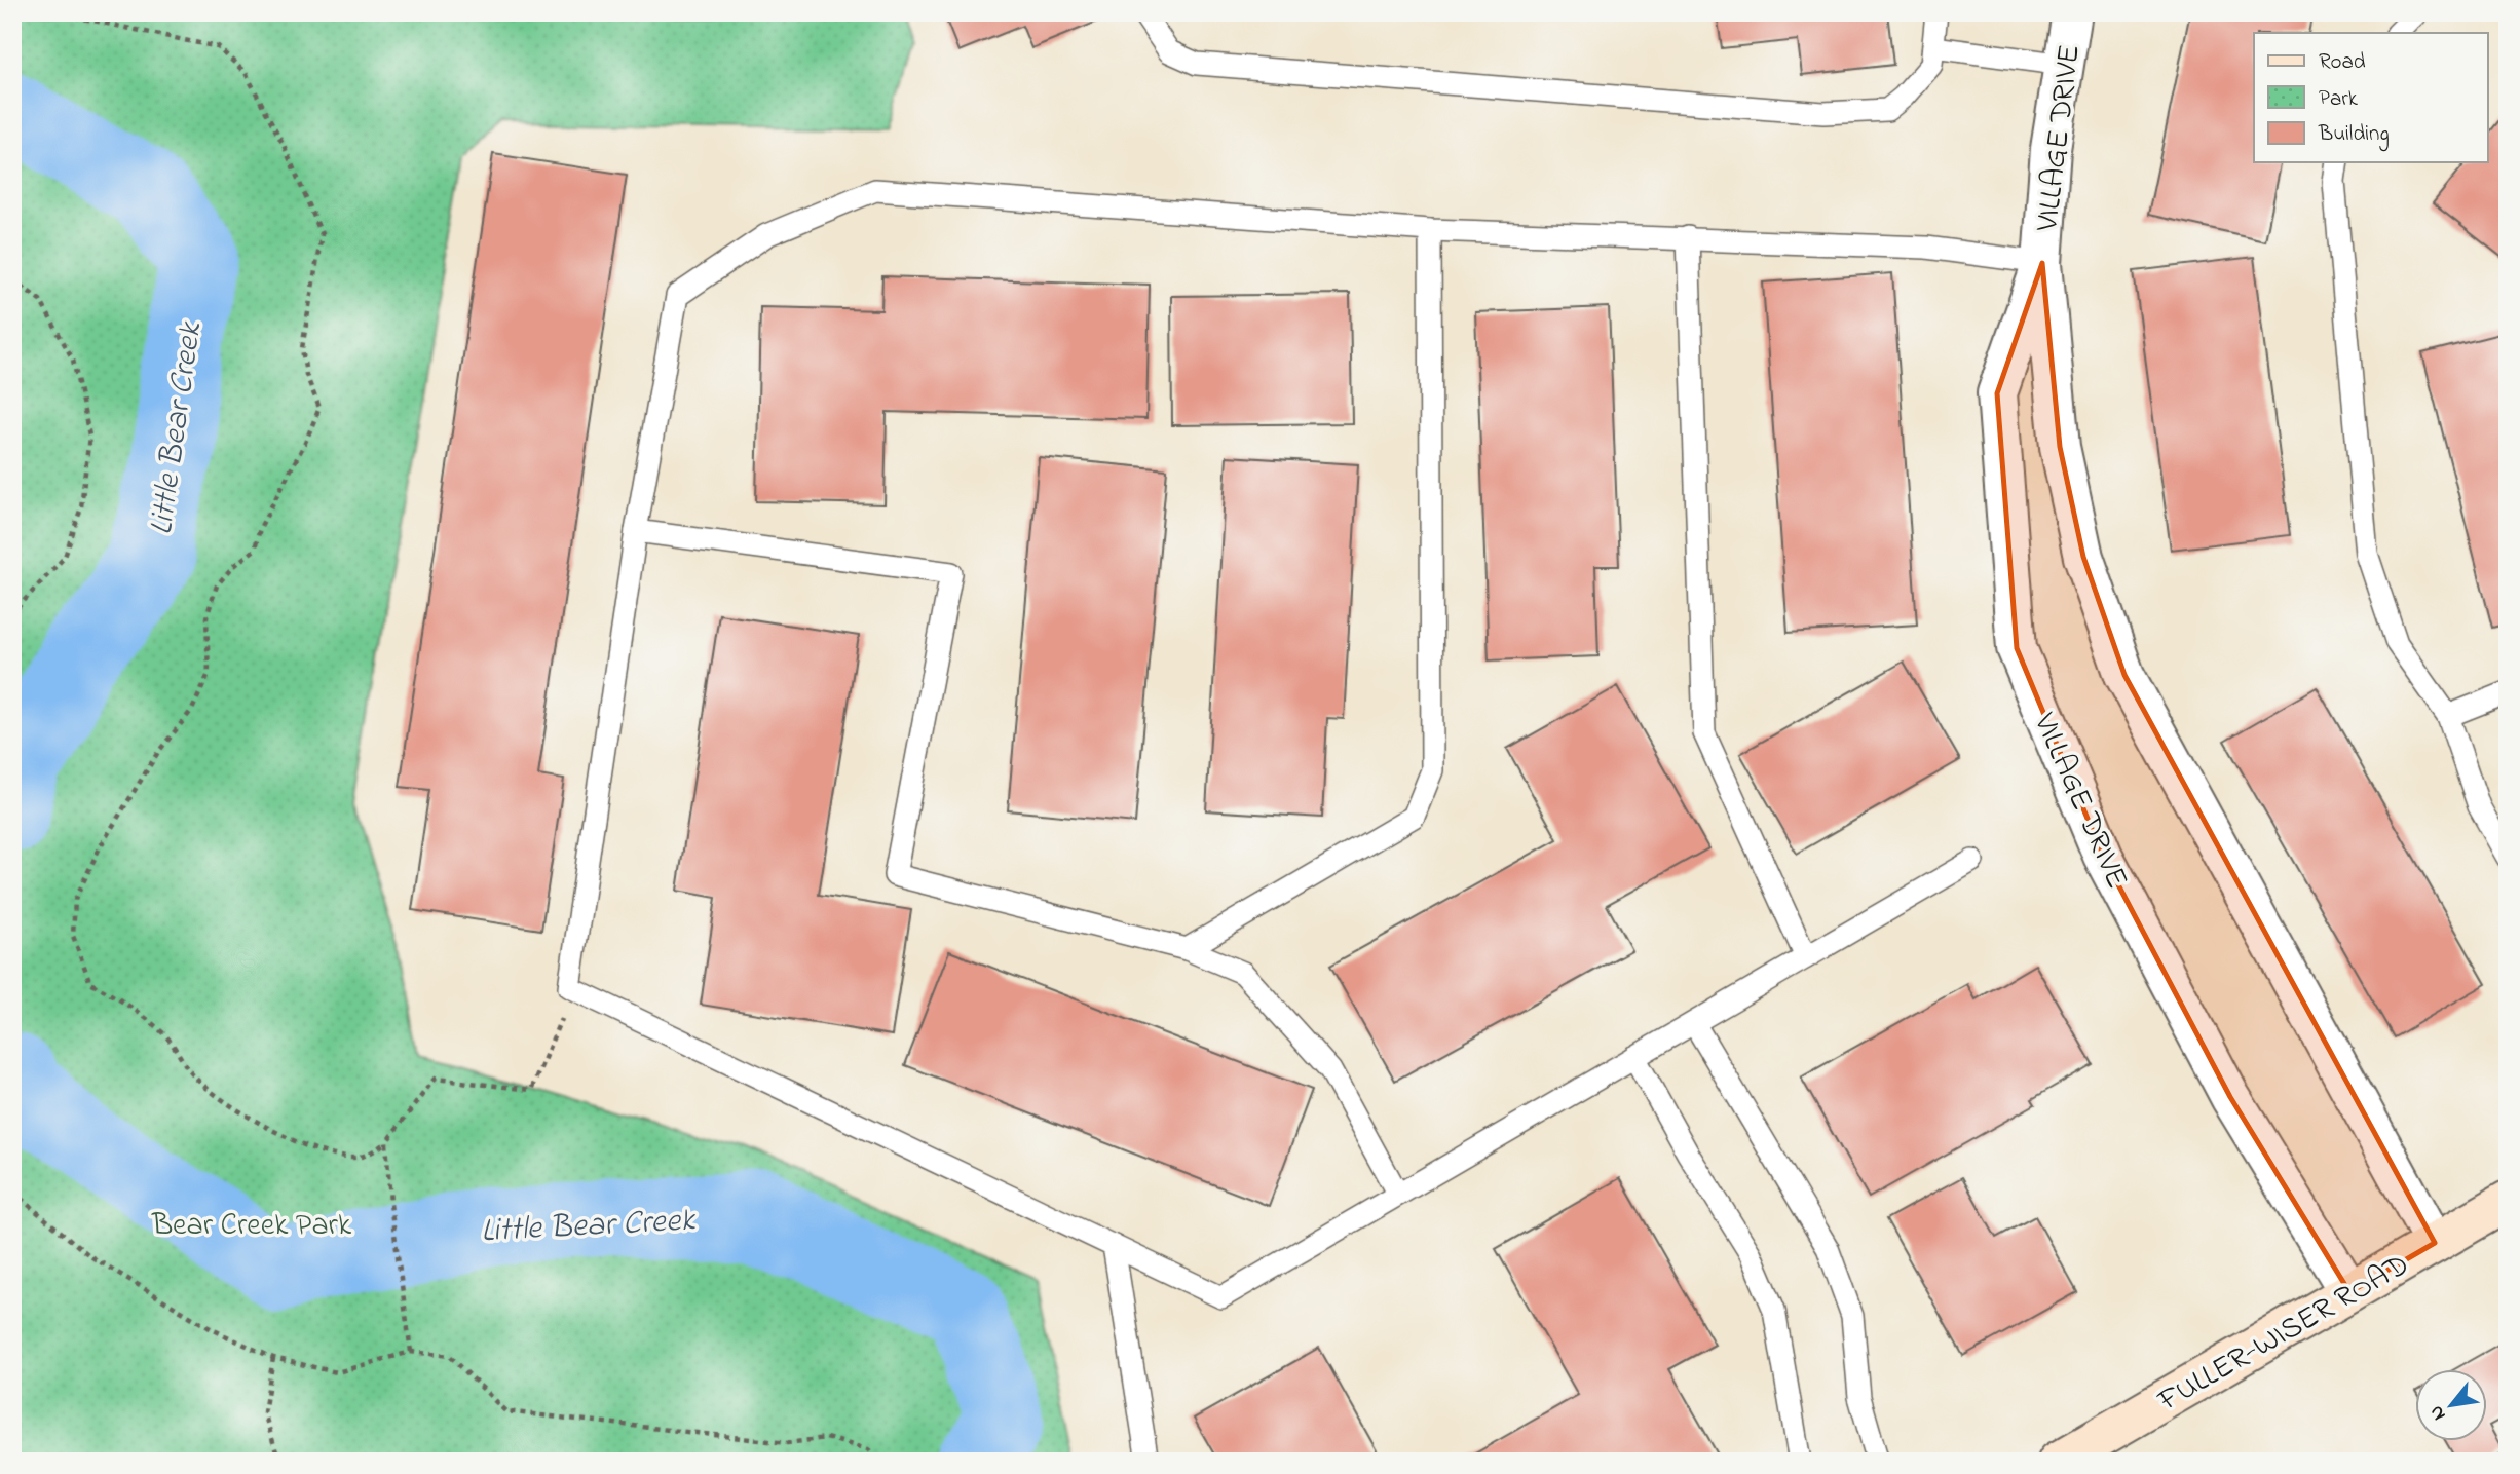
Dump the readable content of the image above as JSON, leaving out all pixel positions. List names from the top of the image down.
{
  "streets": {
    "street": ["VILLAGE DRIVE", "FULLER-WISER ROAD"]
  },
  "crossings": [
    ["VILLAGE DRIVE", "FULLER-WISER ROAD"]
  ],
  "water": ["Little Bear Creek"],
  "parks": ["Bear Creek Park"],
  "legend": ["Road", "Park", "Building"],
  "north": "bottom left"
}
